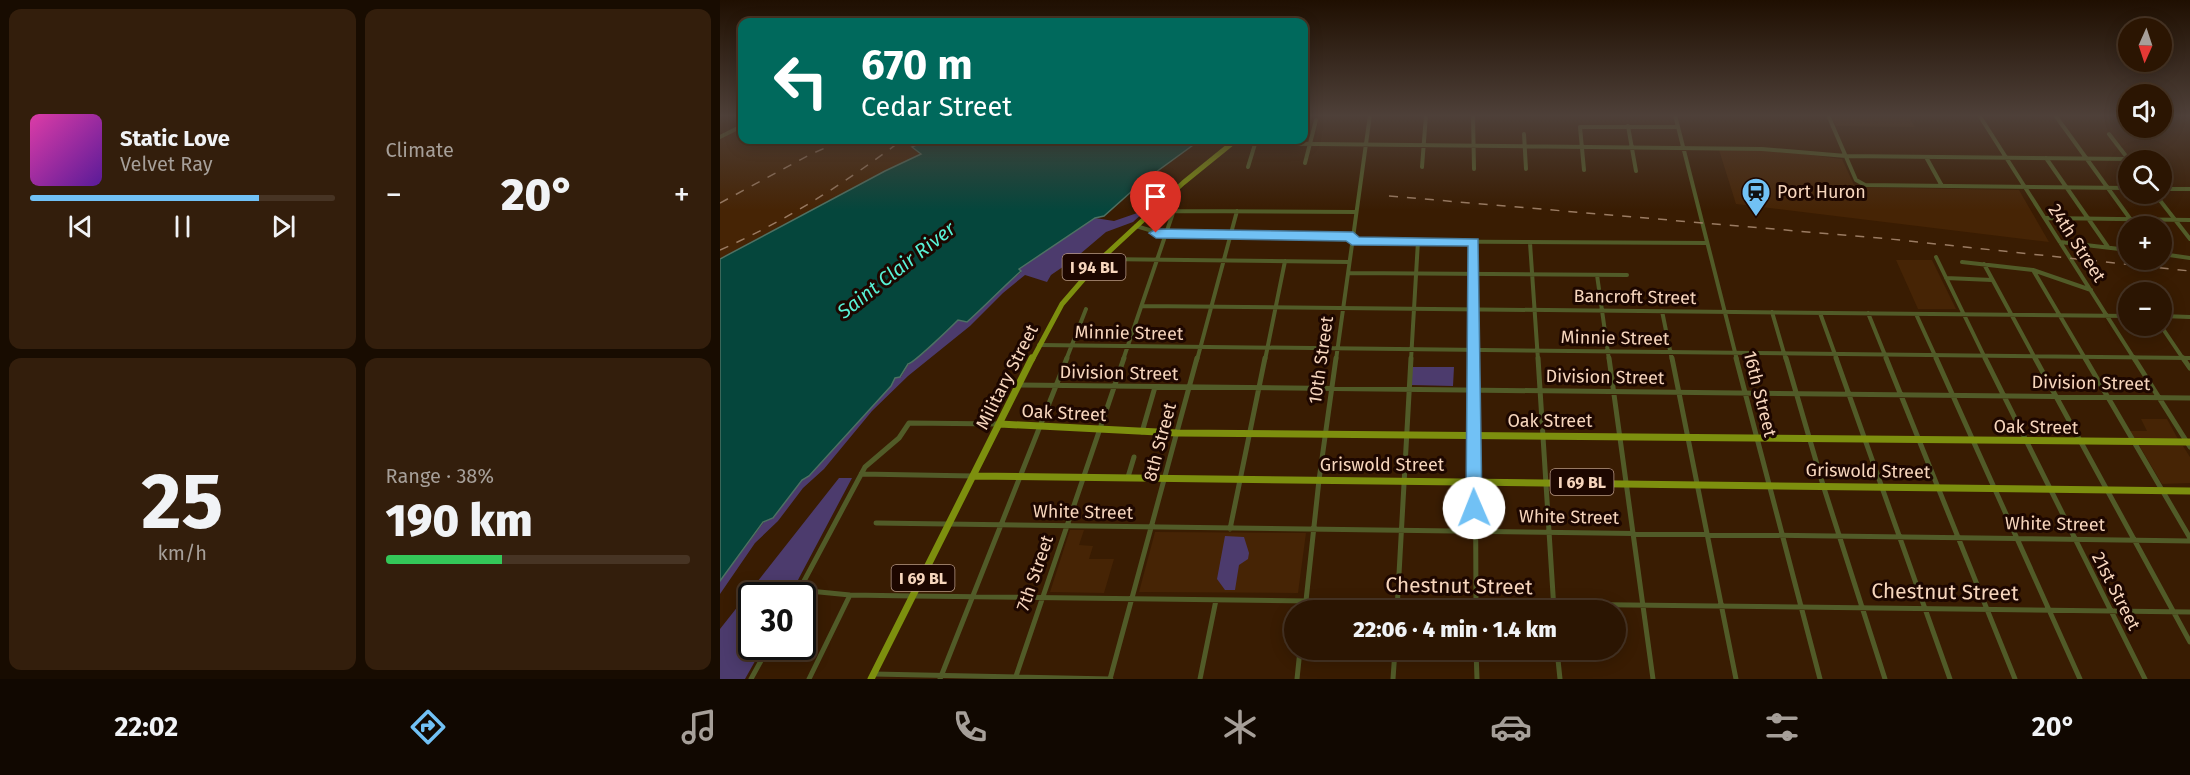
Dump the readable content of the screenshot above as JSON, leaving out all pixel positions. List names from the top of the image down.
{
  "streets": {
    "main road": [
      "I 94 BL",
      "Military Street",
      "Oak Street",
      "Griswold Street",
      "I 69 BL"
    ],
    "street": [
      "24th Street",
      "Bancroft Street",
      "Minnie Street",
      "10th Street",
      "Division Street",
      "16th Street",
      "8th Street",
      "White Street",
      "7th Street",
      "Chestnut Street",
      "21st Street"
    ]
  },
  "crossings": [
    ["24th Street", "Bancroft Street"],
    ["24th Street", "Minnie Street"],
    ["24th Street", "Division Street"],
    ["24th Street", "Oak Street"],
    ["Bancroft Street", "10th Street"],
    ["Bancroft Street", "16th Street"],
    ["Bancroft Street", "8th Street"],
    ["Bancroft Street", "7th Street"],
    ["Bancroft Street", "21st Street"],
    ["Minnie Street", "10th Street"],
    ["Minnie Street", "Military Street"],
    ["Minnie Street", "16th Street"],
    ["Minnie Street", "8th Street"],
    ["Minnie Street", "7th Street"],
    ["Minnie Street", "21st Street"],
    ["10th Street", "Division Street"],
    ["10th Street", "Oak Street"],
    ["10th Street", "Griswold Street"],
    ["10th Street", "White Street"],
    ["Division Street", "Military Street"],
    ["Division Street", "16th Street"],
    ["Division Street", "8th Street"],
    ["Division Street", "7th Street"],
    ["Division Street", "21st Street"],
    ["Military Street", "Oak Street"],
    ["Military Street", "Griswold Street"],
    ["Military Street", "White Street"],
    ["Military Street", "Chestnut Street"],
    ["16th Street", "Oak Street"],
    ["16th Street", "Griswold Street"],
    ["16th Street", "White Street"],
    ["16th Street", "Chestnut Street"],
    ["Oak Street", "8th Street"],
    ["Oak Street", "Griswold Street"],
    ["Oak Street", "7th Street"],
    ["Oak Street", "21st Street"],
    ["8th Street", "Griswold Street"],
    ["8th Street", "White Street"],
    ["8th Street", "7th Street"],
    ["8th Street", "Chestnut Street"],
    ["Griswold Street", "7th Street"],
    ["Griswold Street", "21st Street"],
    ["White Street", "7th Street"],
    ["White Street", "21st Street"],
    ["7th Street", "Chestnut Street"],
    ["Chestnut Street", "21st Street"]
  ],
  "water": ["Saint Clair River"],
  "places": {
    "station": ["Port Huron"]
  },
  "north": "bottom",
  "page": {
    "tile": [
      "Climate",
      ["25", "km/h"],
      ["Range · 38%", "190 km"]
    ],
    "map_buttons": ["+", "−"],
    "turn": ["670 m", "Cedar Street"],
    "song": ["Static Love", "Velvet Ray"],
    "heat": ["−", "20°", "+"],
    "limit": "30",
    "trip": "22:06 · 4 min · 1.4 km",
    "tabs": ["22:02", "20°"]
  }
}
